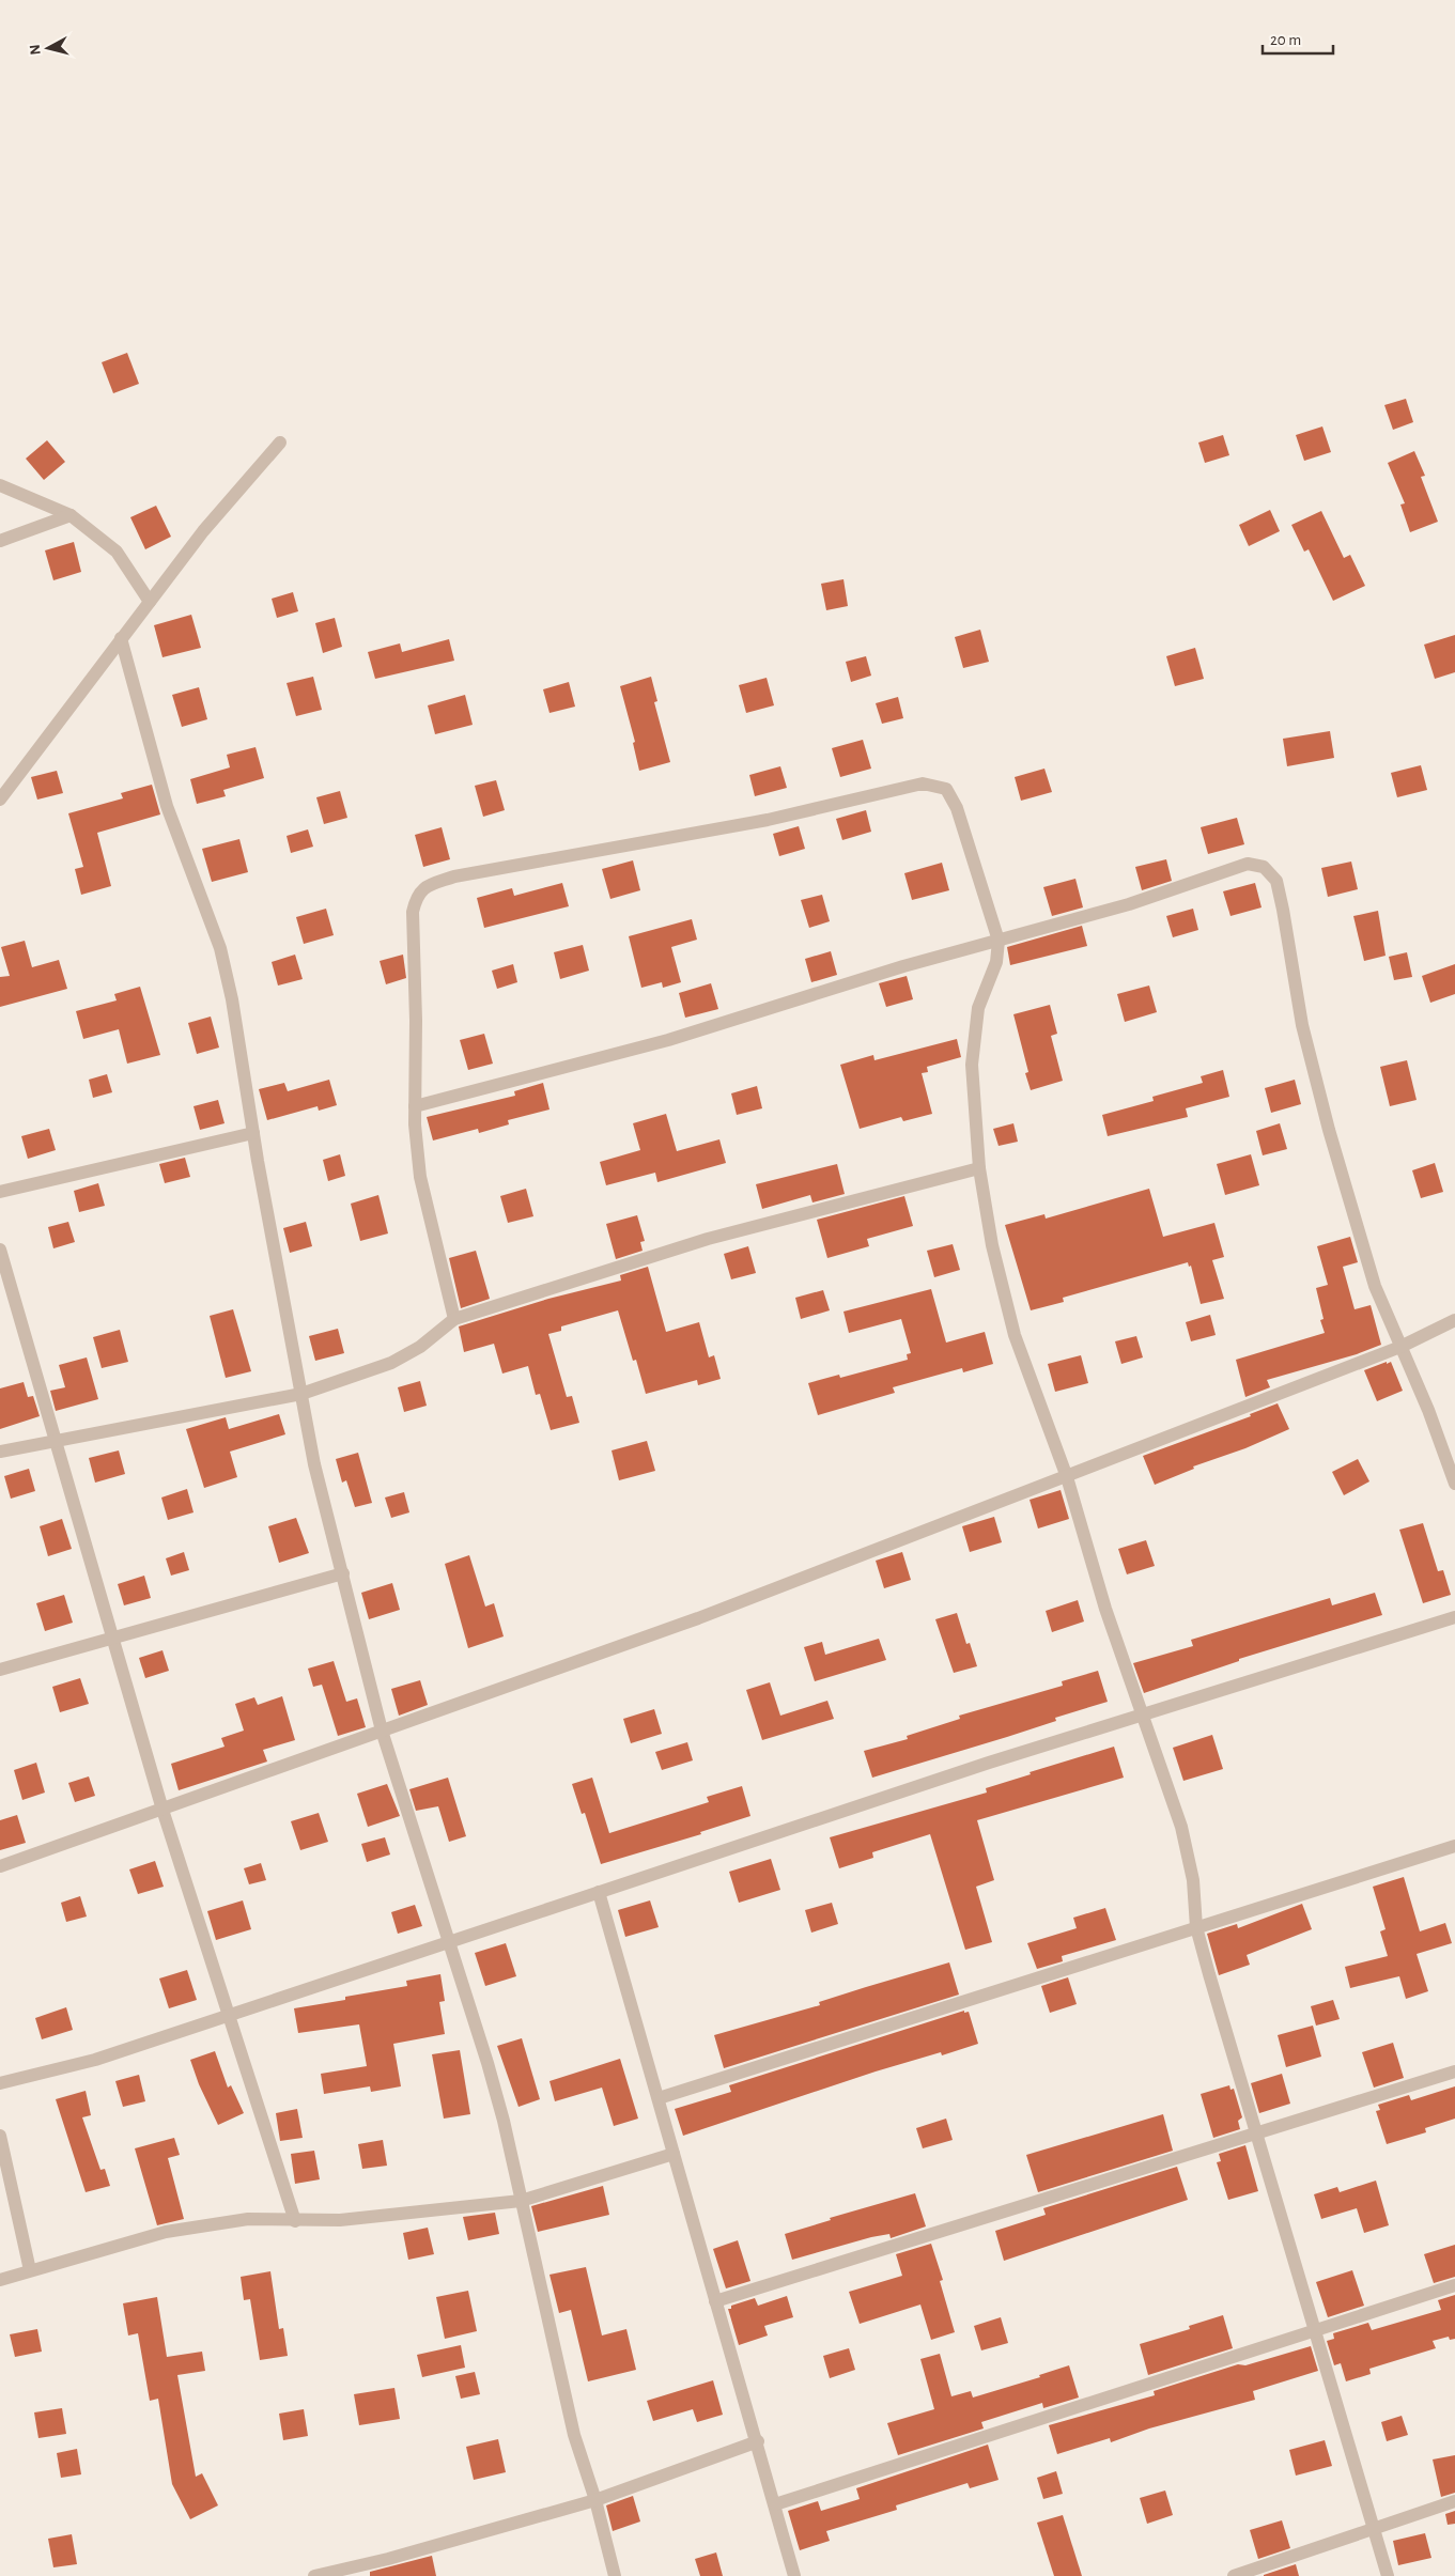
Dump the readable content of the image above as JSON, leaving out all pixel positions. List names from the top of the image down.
{
  "scale_bar": "20 m",
  "north": "left"
}
